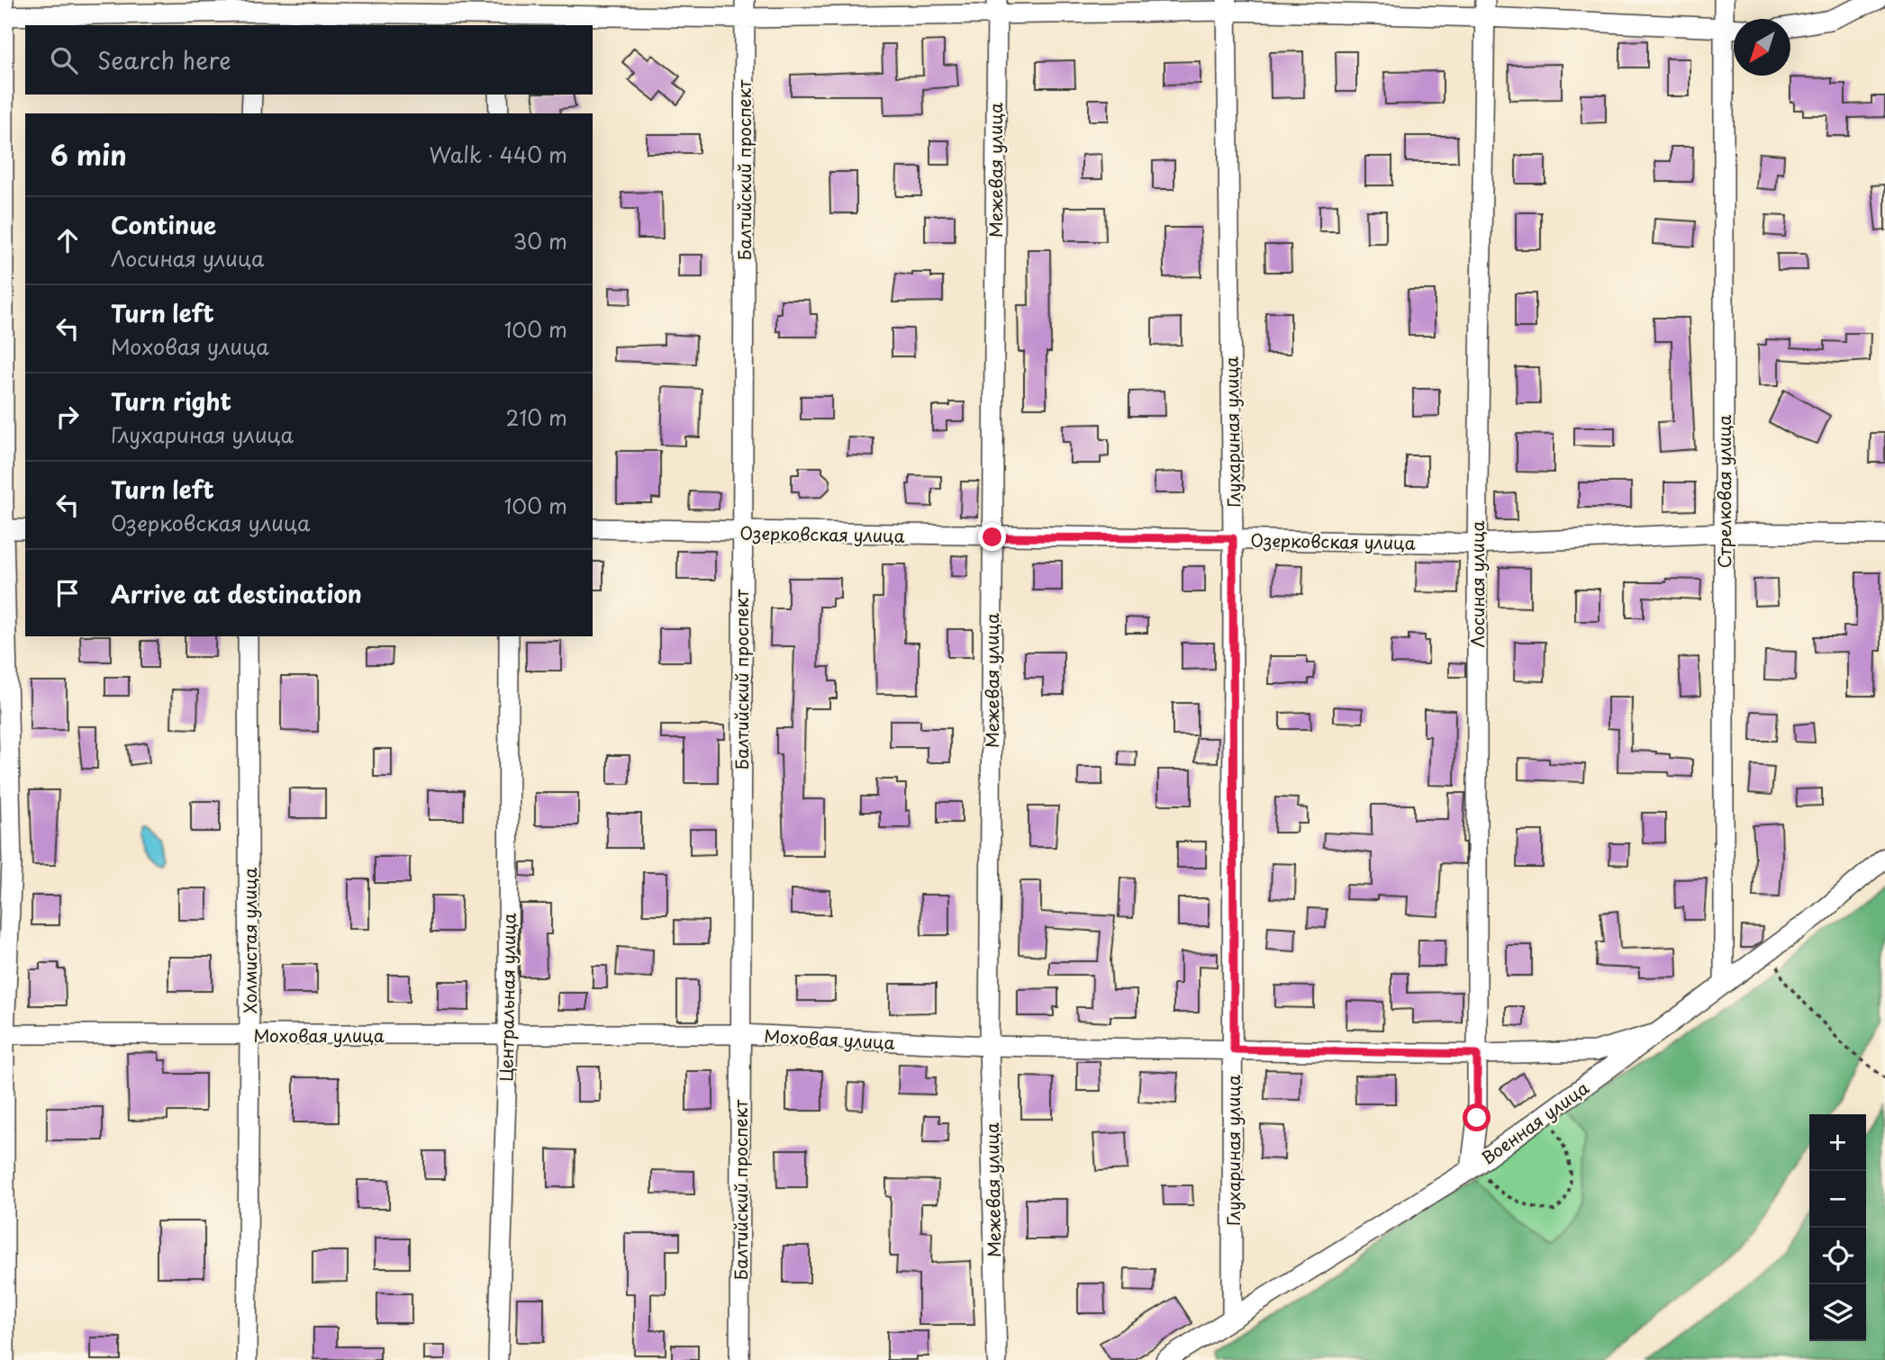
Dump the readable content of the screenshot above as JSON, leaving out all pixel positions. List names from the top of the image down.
{
  "streets": {
    "street": [
      "Балтийский проспект",
      "Межевая улица",
      "Глухариная улица",
      "Стрелковая улица",
      "Озерковская улица",
      "Лосиная улица",
      "Холмистая улица",
      "Центральная улица",
      "Моховая улица",
      "Военная улица"
    ]
  },
  "crossings": [
    ["Балтийский проспект", "Озерковская улица"],
    ["Балтийский проспект", "Моховая улица"],
    ["Межевая улица", "Озерковская улица"],
    ["Межевая улица", "Моховая улица"],
    ["Глухариная улица", "Озерковская улица"],
    ["Глухариная улица", "Моховая улица"],
    ["Глухариная улица", "Военная улица"],
    ["Стрелковая улица", "Озерковская улица"],
    ["Стрелковая улица", "Военная улица"],
    ["Озерковская улица", "Лосиная улица"],
    ["Лосиная улица", "Моховая улица"],
    ["Лосиная улица", "Военная улица"],
    ["Холмистая улица", "Моховая улица"],
    ["Центральная улица", "Моховая улица"],
    ["Моховая улица", "Военная улица"]
  ],
  "north": "bottom left",
  "page": {
    "search": "Search here",
    "heading": ["6 min", "Walk · 440 m"],
    "list": [
      ["Continue", "Лосиная улица", "30 m"],
      ["Turn left", "Моховая улица", "100 m"],
      ["Turn right", "Глухариная улица", "210 m"],
      ["Turn left", "Озерковская улица", "100 m"],
      "Arrive at destination"
    ],
    "map_buttons": ["+", "−"]
  }
}
